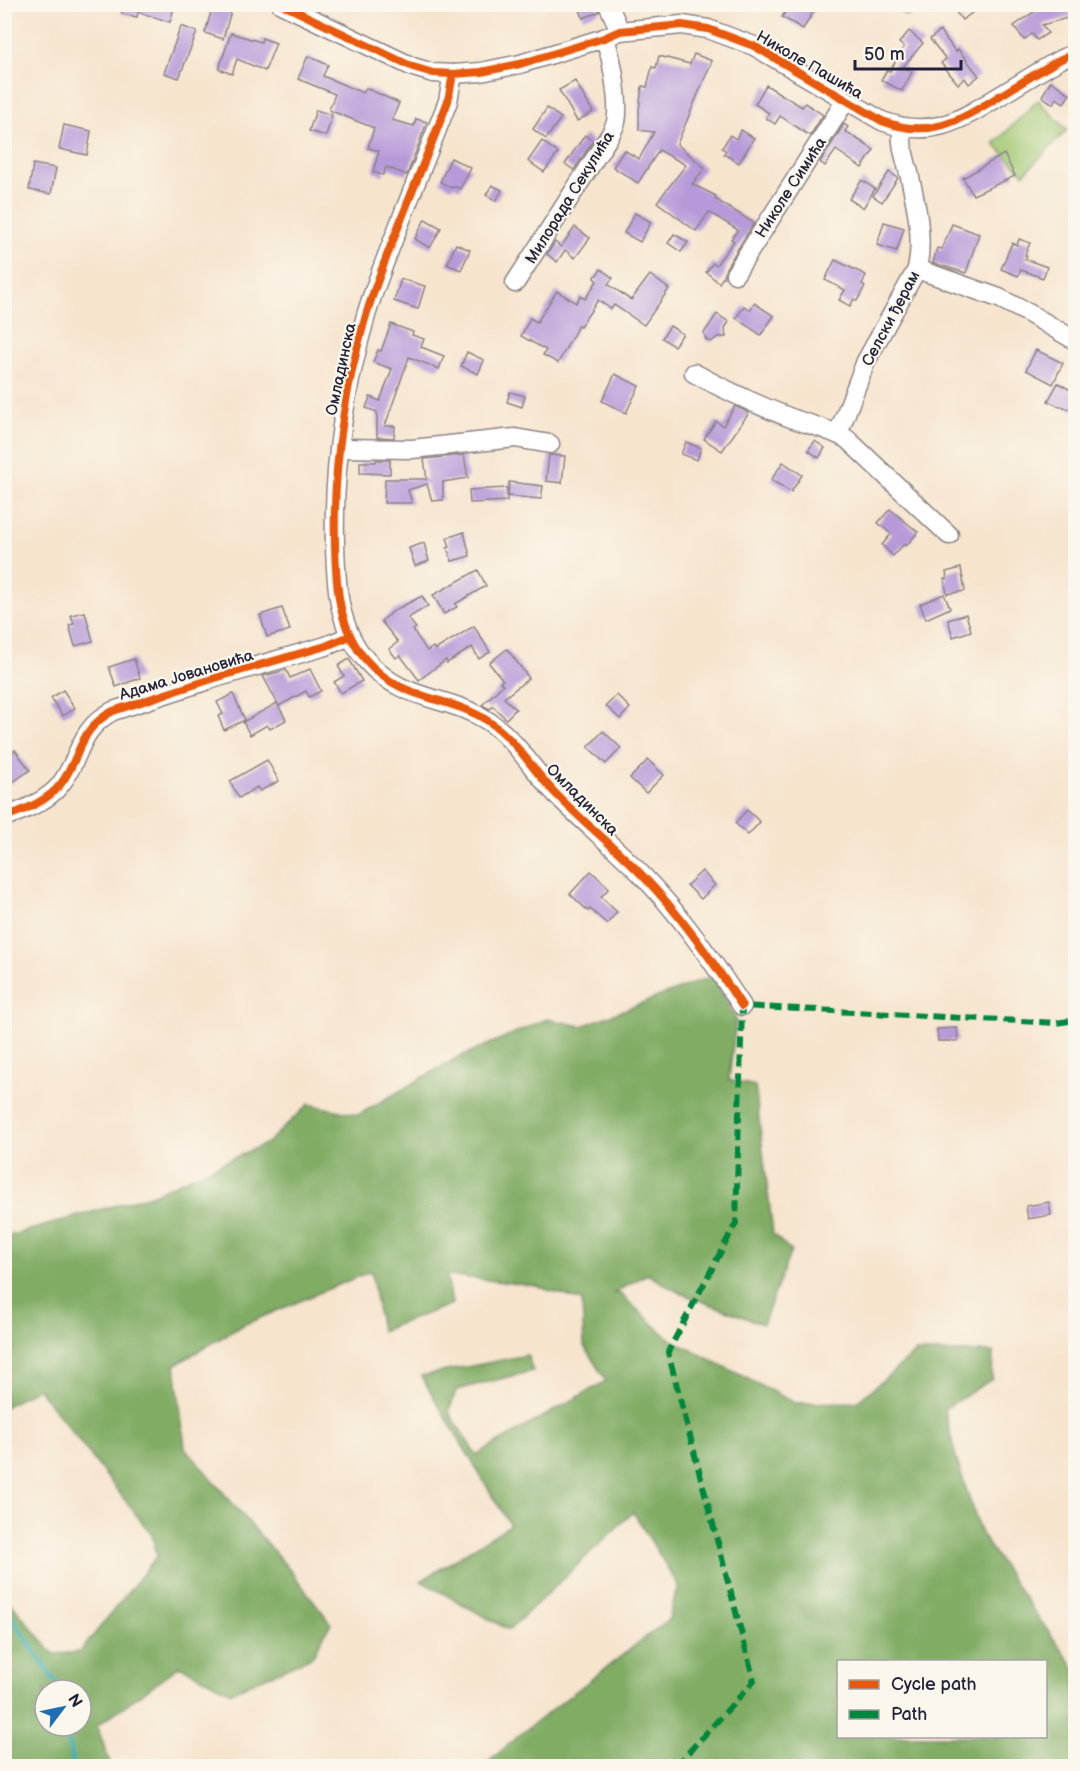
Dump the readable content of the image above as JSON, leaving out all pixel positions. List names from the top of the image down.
{
  "streets": {
    "street": [
      "Николе Пашића",
      "Николе Симића",
      "Милорада Секулића",
      "Селски ђерам",
      "Омладинска",
      "Адама Јовановића"
    ]
  },
  "crossings": [
    ["Николе Пашића", "Николе Симића"],
    ["Николе Пашића", "Милорада Секулића"],
    ["Николе Пашића", "Селски ђерам"],
    ["Николе Пашића", "Омладинска"],
    ["Омладинска", "Адама Јовановића"]
  ],
  "legend": ["Cycle path", "Path"],
  "scale_bar": "50 m",
  "north": "top right"
}
